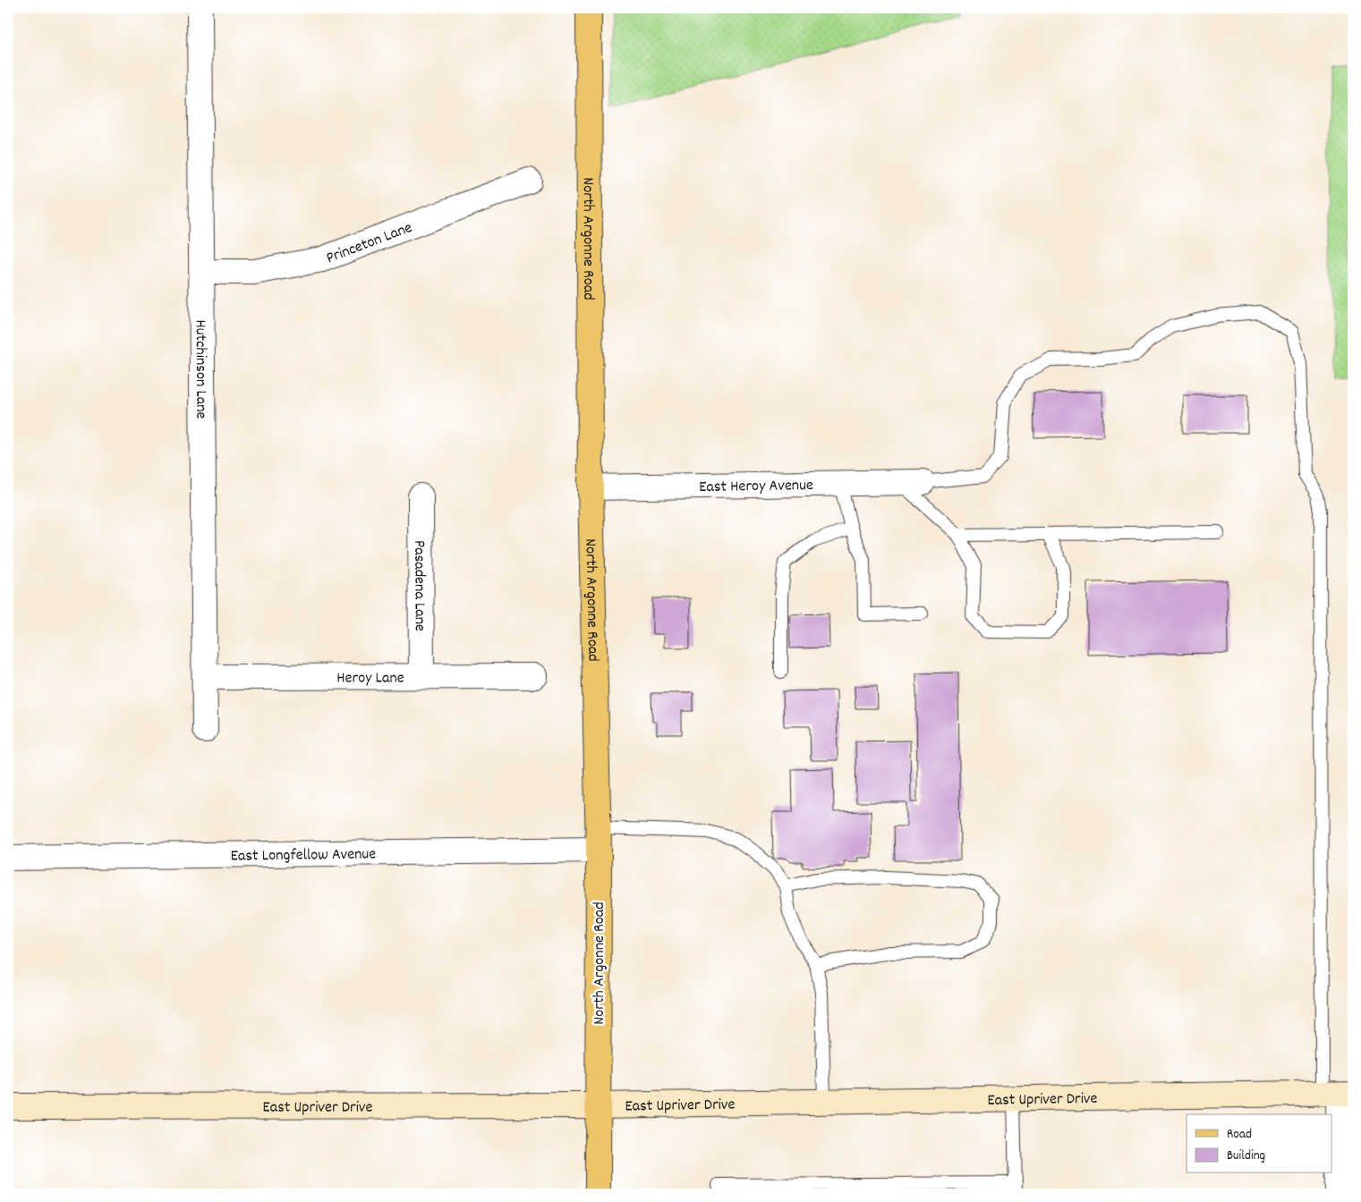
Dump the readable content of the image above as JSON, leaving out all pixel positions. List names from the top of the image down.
{
  "streets": {
    "main road": ["North Argonne Road"],
    "street": [
      "Princeton Lane",
      "Hutchinson Lane",
      "East Heroy Avenue",
      "Pasadena Lane",
      "Heroy Lane",
      "East Longfellow Avenue",
      "East Upriver Drive"
    ]
  },
  "crossings": [
    ["North Argonne Road", "East Heroy Avenue"],
    ["North Argonne Road", "East Longfellow Avenue"],
    ["North Argonne Road", "East Upriver Drive"],
    ["Princeton Lane", "Hutchinson Lane"],
    ["Hutchinson Lane", "Heroy Lane"],
    ["Pasadena Lane", "Heroy Lane"]
  ],
  "legend": ["Road", "Building"]
}
